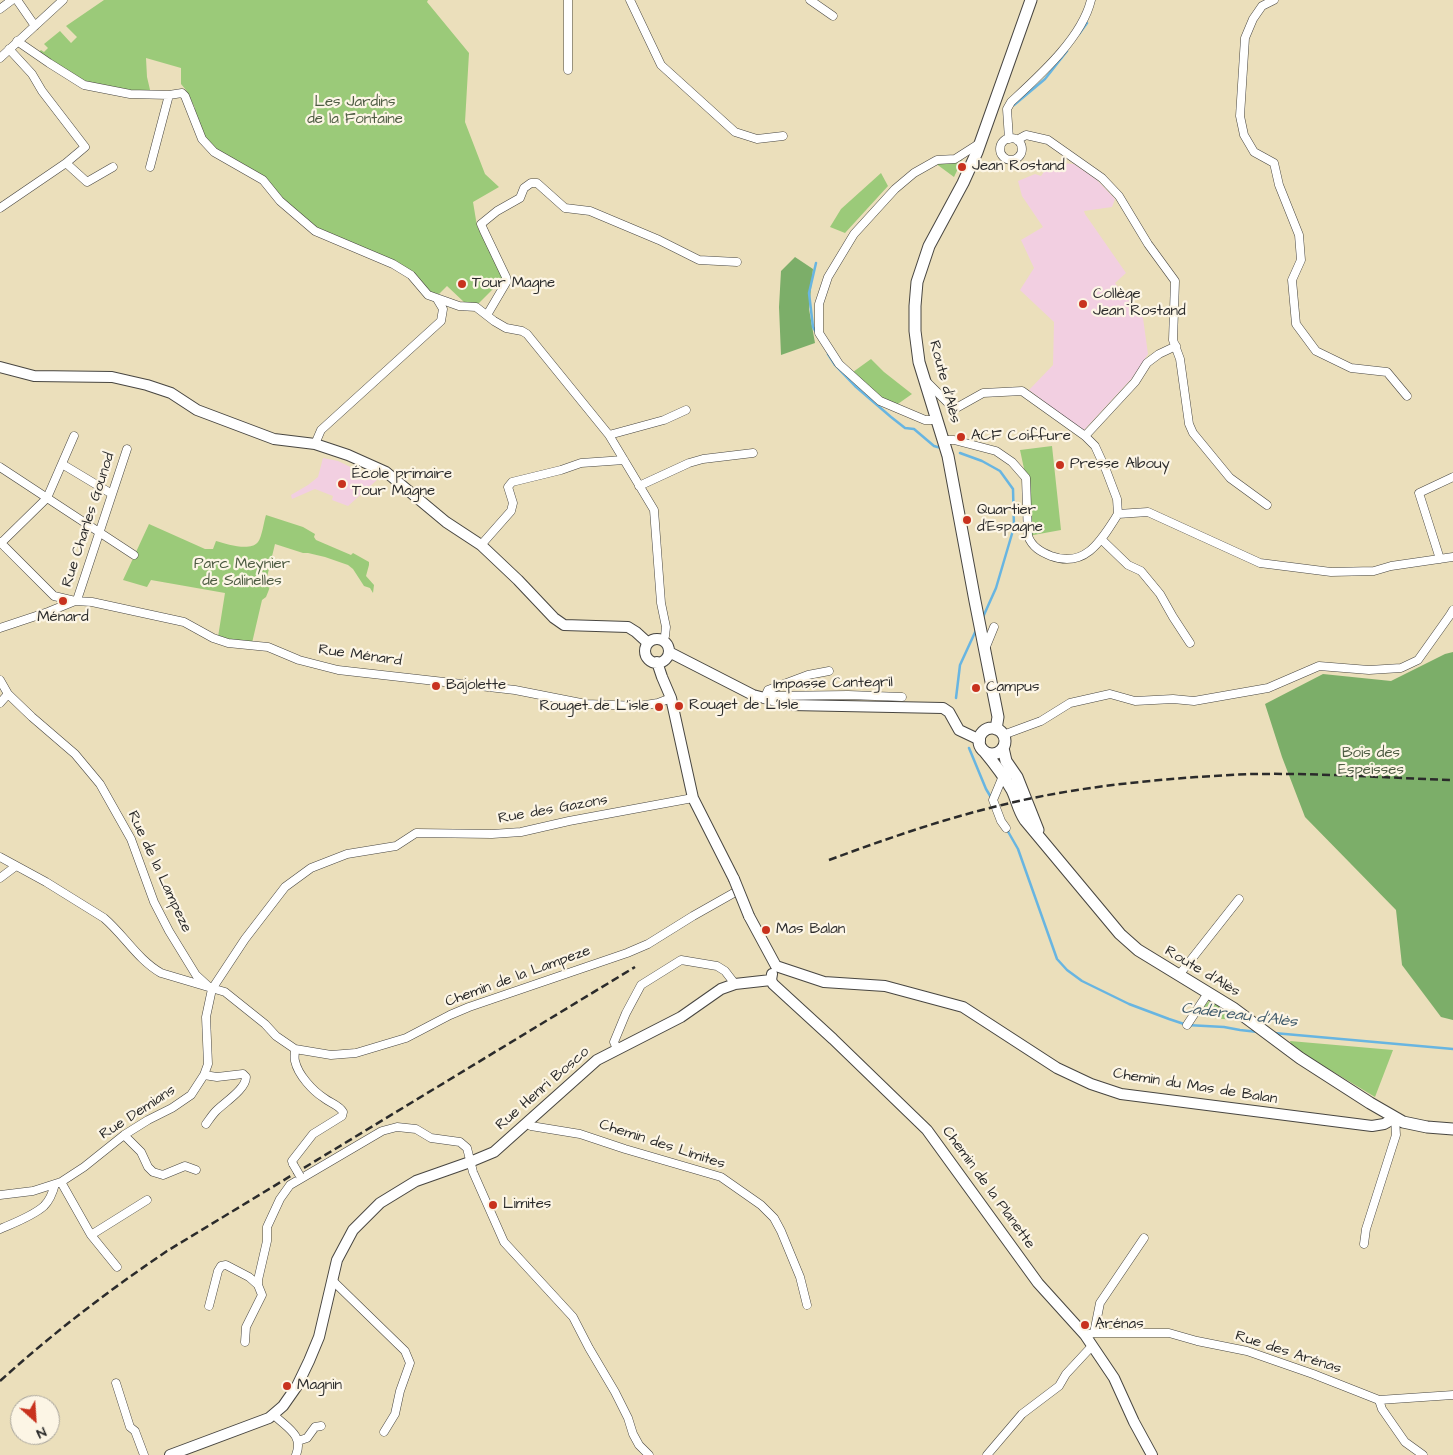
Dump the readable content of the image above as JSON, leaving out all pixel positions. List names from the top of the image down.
{
  "streets": {
    "main road": ["Route d'Alès"],
    "street": [
      "Rue Charles Gounod",
      "Rue Ménard",
      "Impasse Cantegril",
      "Rue des Gazons",
      "Rue de la Lampeze",
      "Chemin de la Lampeze",
      "Chemin du Mas de Balan",
      "Rue Henri Bosco",
      "Rue Demians",
      "Chemin des Limites",
      "Chemin de la Planette",
      "Rue des Arénas"
    ]
  },
  "crossings": [
    ["Route d'Alès", "Chemin du Mas de Balan"],
    ["Rue Charles Gounod", "Rue Ménard"],
    ["Rue des Gazons", "Rue de la Lampeze"],
    ["Rue des Gazons", "Rue Demians"],
    ["Rue de la Lampeze", "Rue Demians"],
    ["Rue Henri Bosco", "Chemin des Limites"],
    ["Rue Henri Bosco", "Chemin de la Planette"],
    ["Chemin de la Planette", "Rue des Arénas"]
  ],
  "water": ["Cadereau d'Alès"],
  "parks": ["Les Jardins de la Fontaine", "Parc Meynier de Salinelles", "Bois des Espeisses"],
  "places": [
    "Jean Rostand",
    "Tour Magne",
    "Collège Jean Rostand",
    "ACF Coiffure",
    "Presse Albouy",
    "École primaire Tour Magne",
    "Quartier d'Espagne",
    "Ménard",
    "Bajolette",
    "Campus",
    "Rouget de L'Isle",
    "Rouget de L'isle",
    "Mas Balan",
    "Limites",
    "Arénas",
    "Magnin"
  ],
  "north": "bottom right"
}
